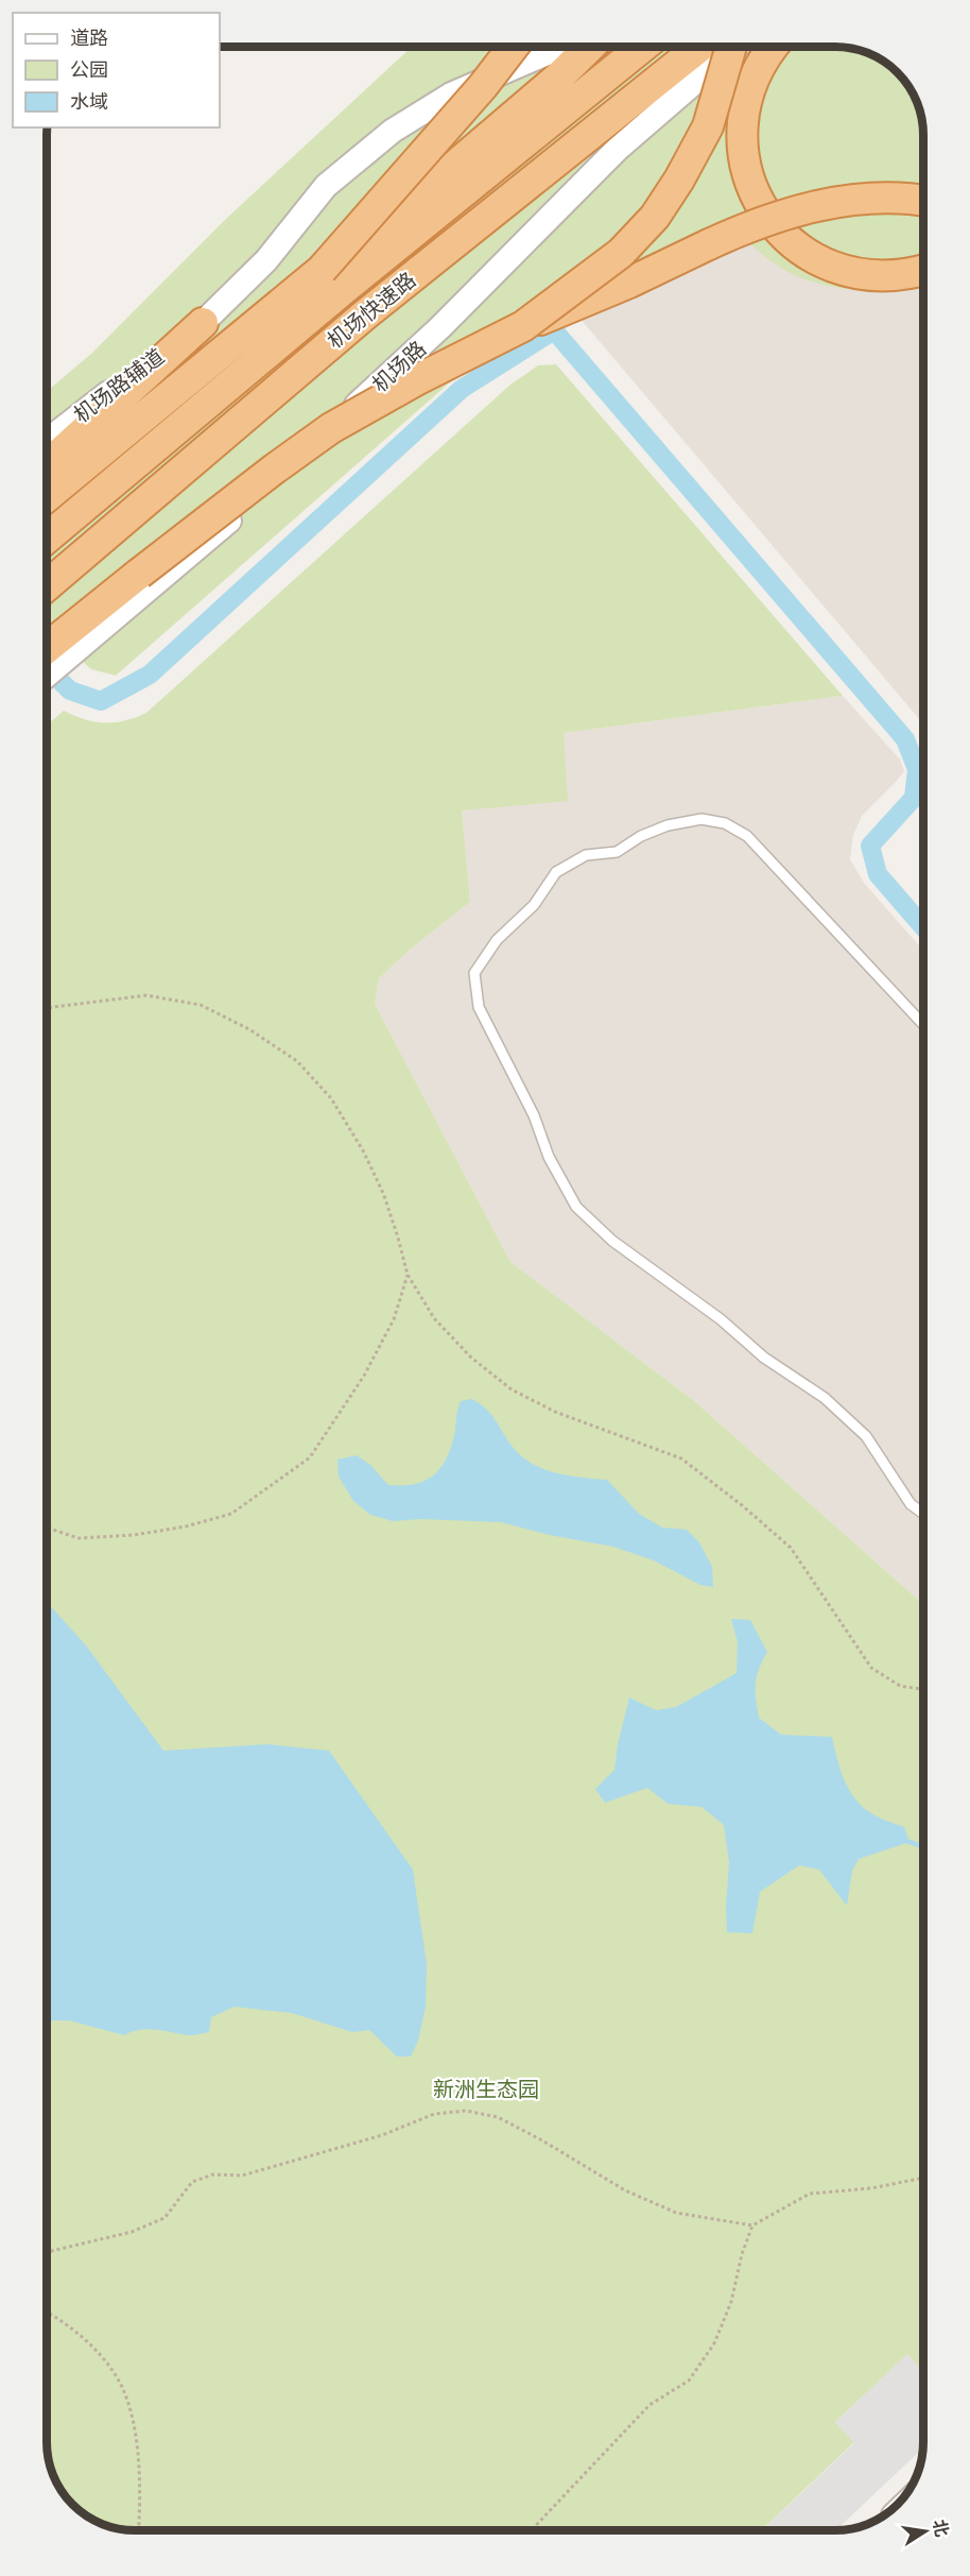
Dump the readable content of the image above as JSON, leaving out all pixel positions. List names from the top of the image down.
{
  "streets": {
    "highway": ["机场快速路"],
    "street": ["机场路", "机场路辅道"]
  },
  "parks": ["新洲生态园"],
  "legend": ["道路", "公园", "水域"],
  "north": "right"
}
